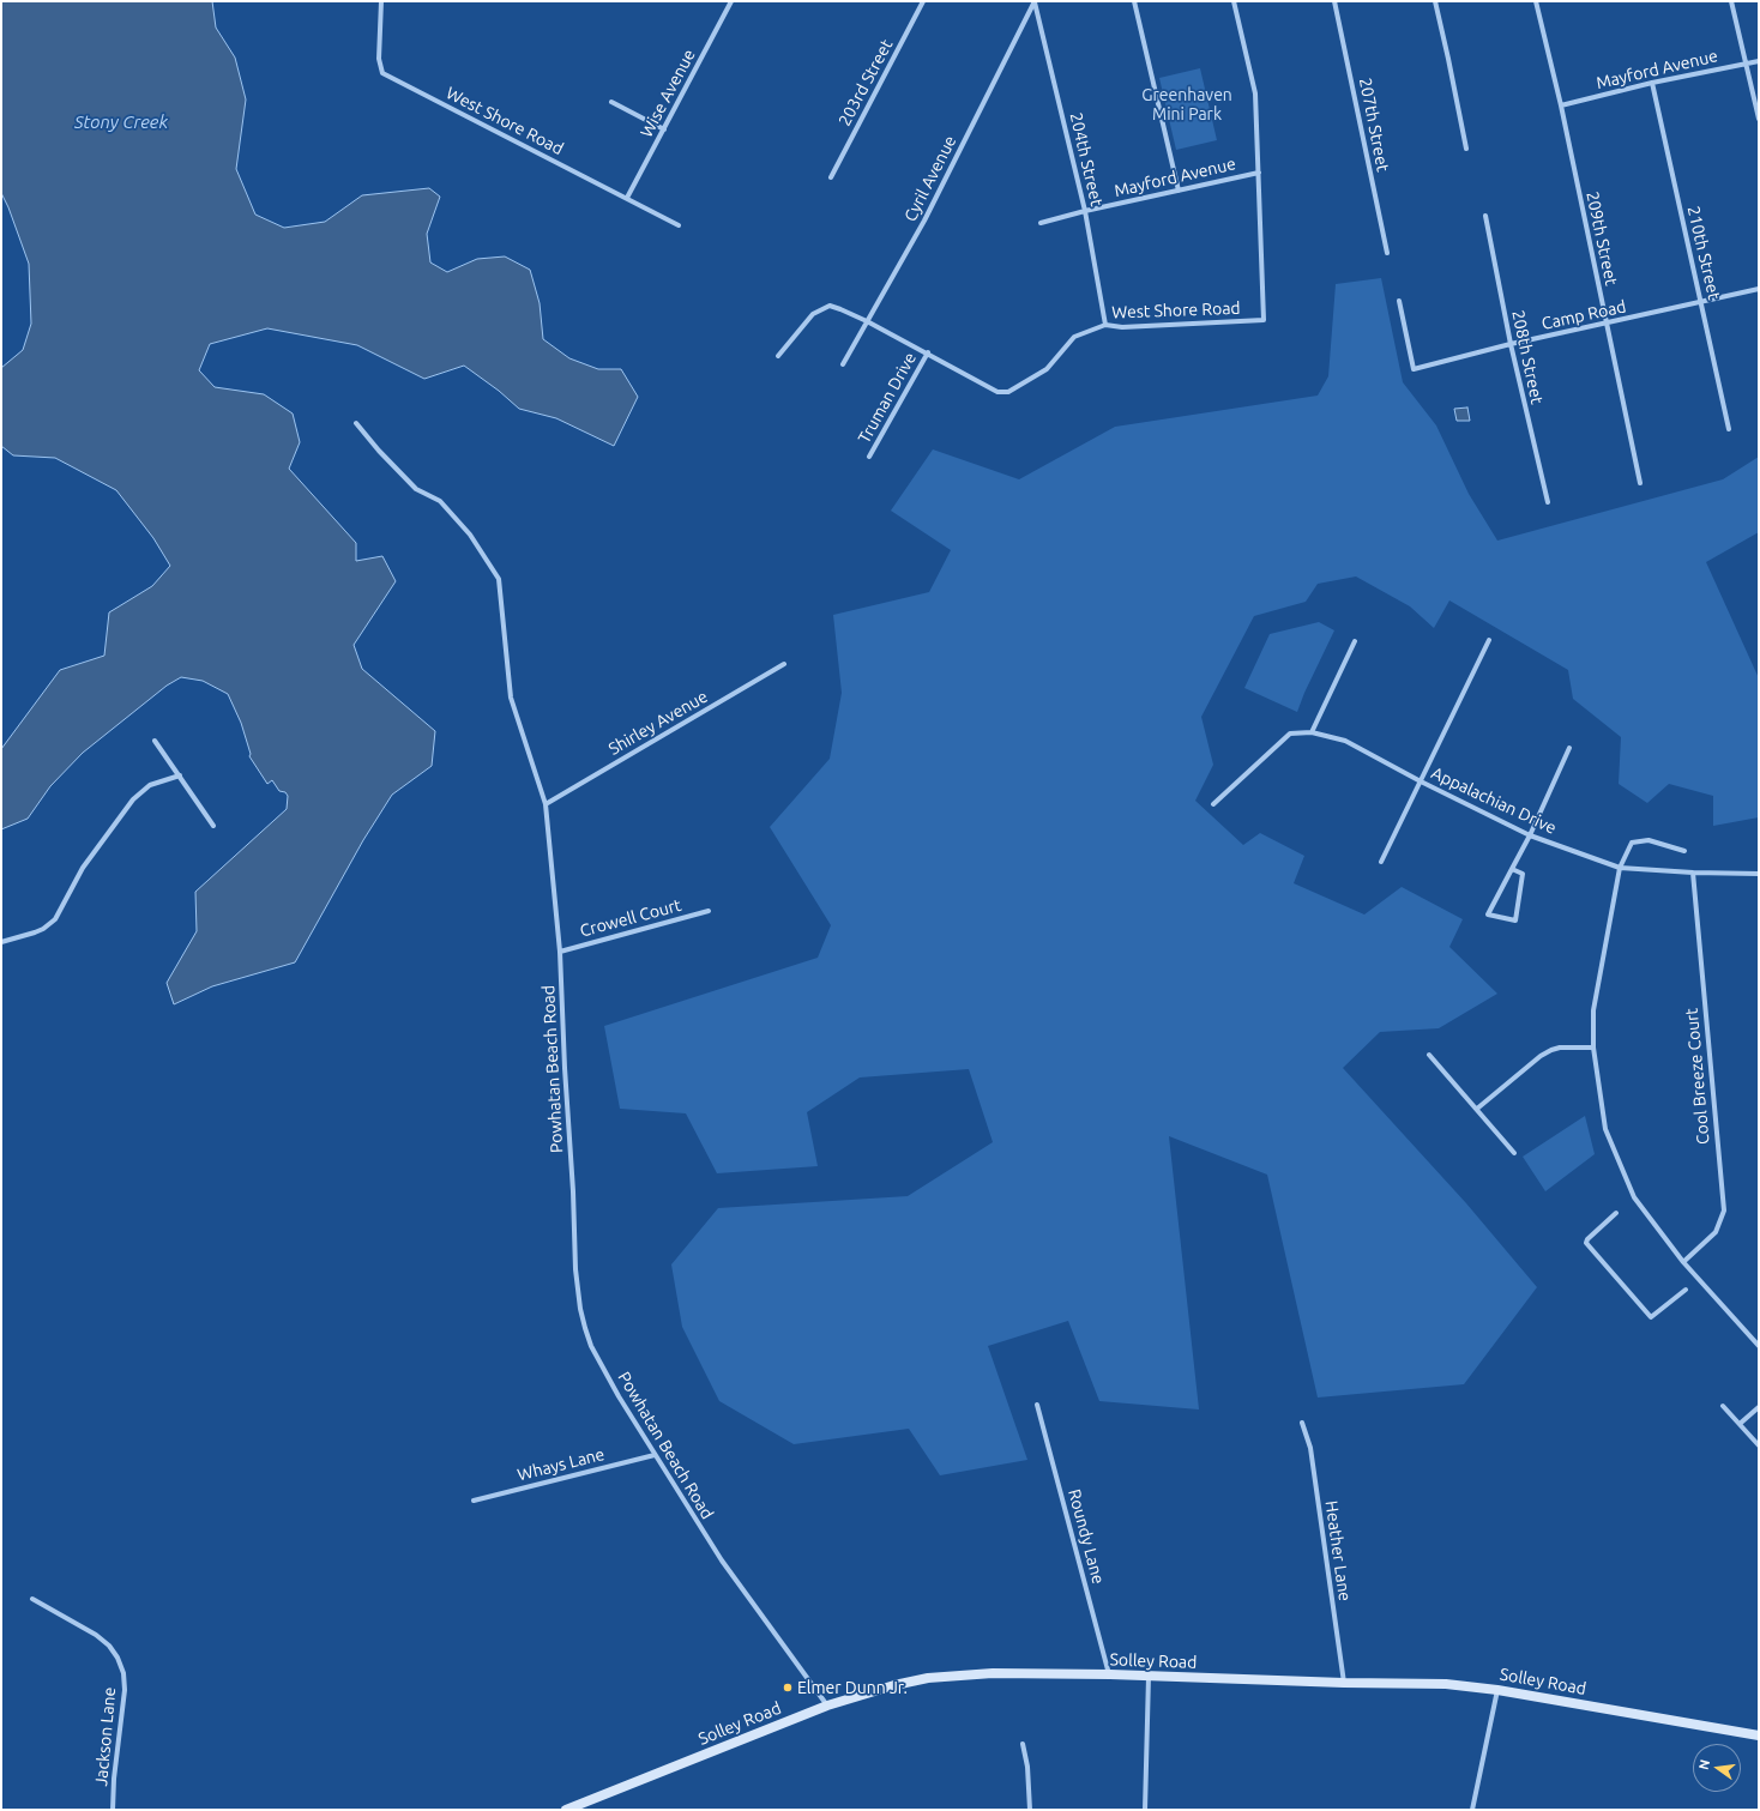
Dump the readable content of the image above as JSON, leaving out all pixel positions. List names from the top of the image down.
{
  "streets": {
    "main road": ["Solley Road"],
    "street": [
      "Mayford Avenue",
      "203rd Street",
      "Wise Avenue",
      "West Shore Road",
      "207th Street",
      "204th Street",
      "Cyril Avenue",
      "209th Street",
      "210th Street",
      "Camp Road",
      "208th Street",
      "Truman Drive",
      "Shirley Avenue",
      "Appalachian Drive",
      "Crowell Court",
      "Powhatan Beach Road",
      "Cool Breeze Court",
      "Whays Lane",
      "Roundy Lane",
      "Heather Lane",
      "Jackson Lane"
    ]
  },
  "crossings": [
    ["Mayford Avenue", "West Shore Road"],
    ["Mayford Avenue", "204th Street"],
    ["Mayford Avenue", "209th Street"],
    ["Mayford Avenue", "210th Street"],
    ["Wise Avenue", "West Shore Road"],
    ["West Shore Road", "204th Street"],
    ["West Shore Road", "Cyril Avenue"],
    ["West Shore Road", "Truman Drive"],
    ["204th Street", "Cyril Avenue"],
    ["209th Street", "Camp Road"],
    ["210th Street", "Camp Road"],
    ["Camp Road", "208th Street"],
    ["Shirley Avenue", "Powhatan Beach Road"],
    ["Appalachian Drive", "Cool Breeze Court"],
    ["Crowell Court", "Powhatan Beach Road"],
    ["Powhatan Beach Road", "Whays Lane"],
    ["Powhatan Beach Road", "Solley Road"],
    ["Roundy Lane", "Solley Road"],
    ["Heather Lane", "Solley Road"]
  ],
  "water": ["Stony Creek"],
  "parks": ["Greenhaven Mini Park"],
  "places": ["Elmer Dunn Jr."],
  "north": "left"
}
